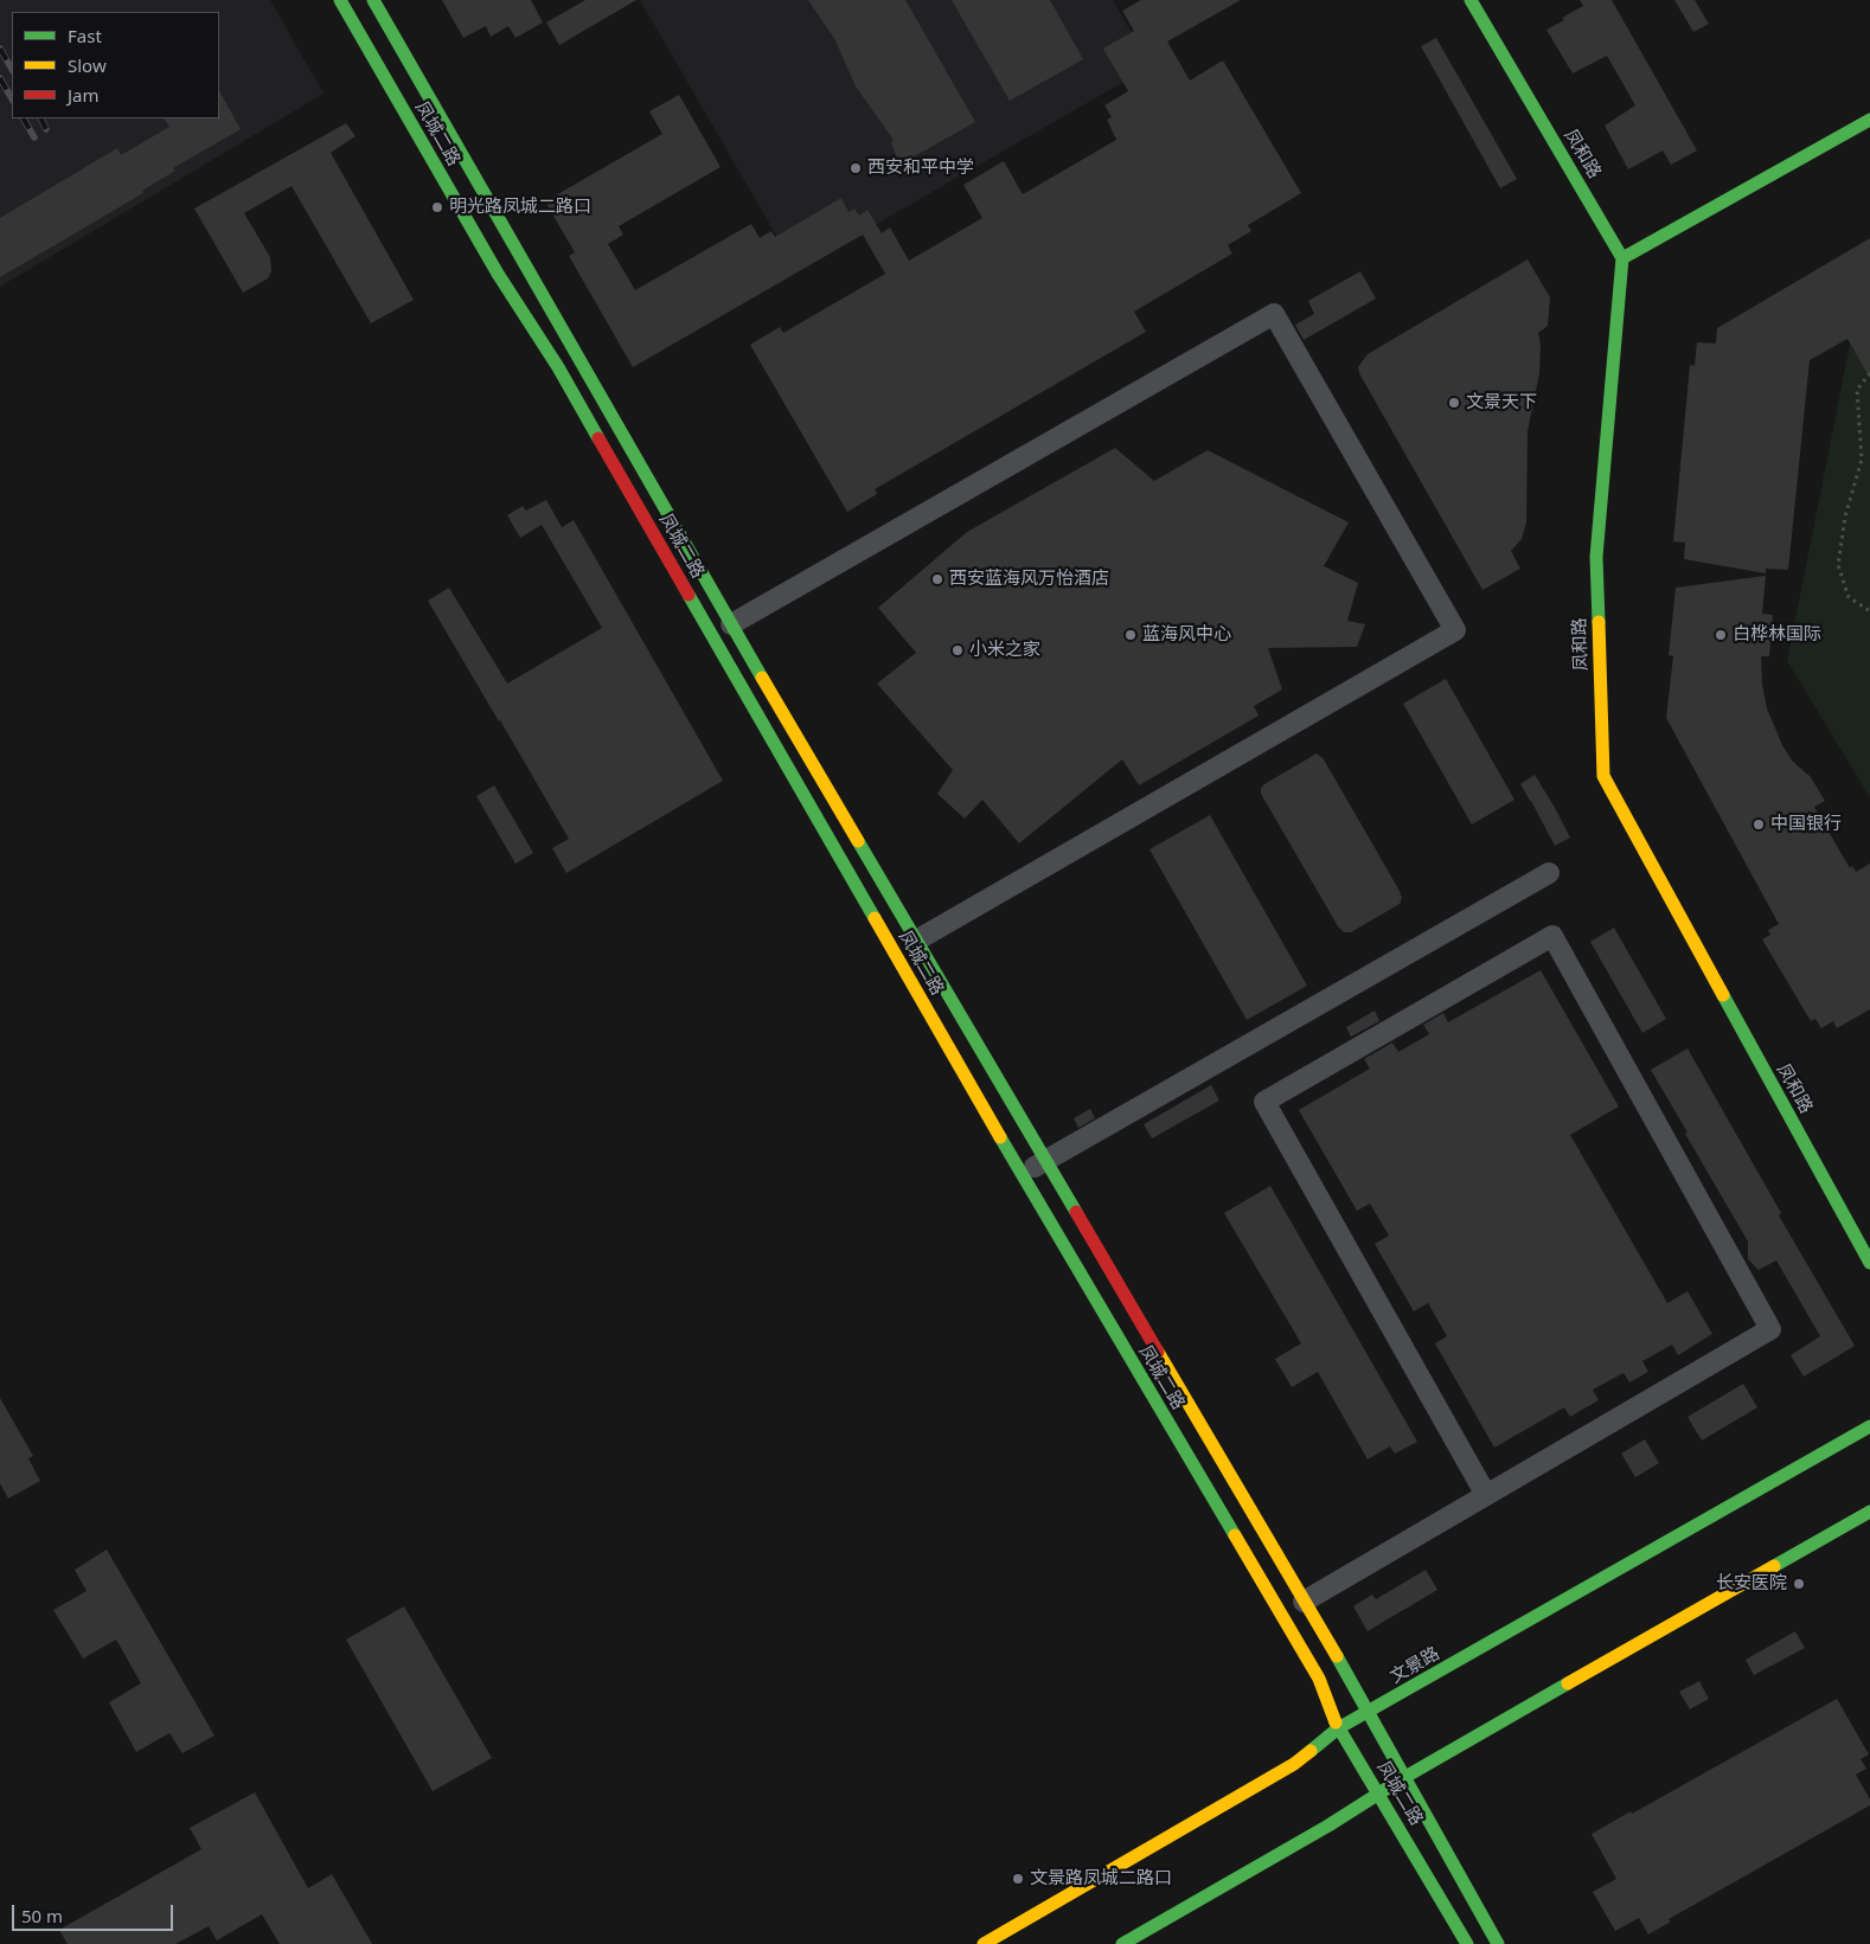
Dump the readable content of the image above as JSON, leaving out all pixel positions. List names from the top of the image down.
{
  "streets": {
    "main road": ["凤城二路", "凤和路", "文景路"]
  },
  "crossings": [
    ["凤城二路", "文景路"]
  ],
  "places": [
    "西安和平中学",
    "明光路凤城二路口",
    "文景天下",
    "西安蓝海风万怡酒店",
    "蓝海风中心",
    "白桦林国际",
    "小米之家",
    "中国银行",
    "长安医院",
    "文景路凤城二路口"
  ],
  "legend": ["Fast", "Slow", "Jam"],
  "scale_bar": "50 m"
}
